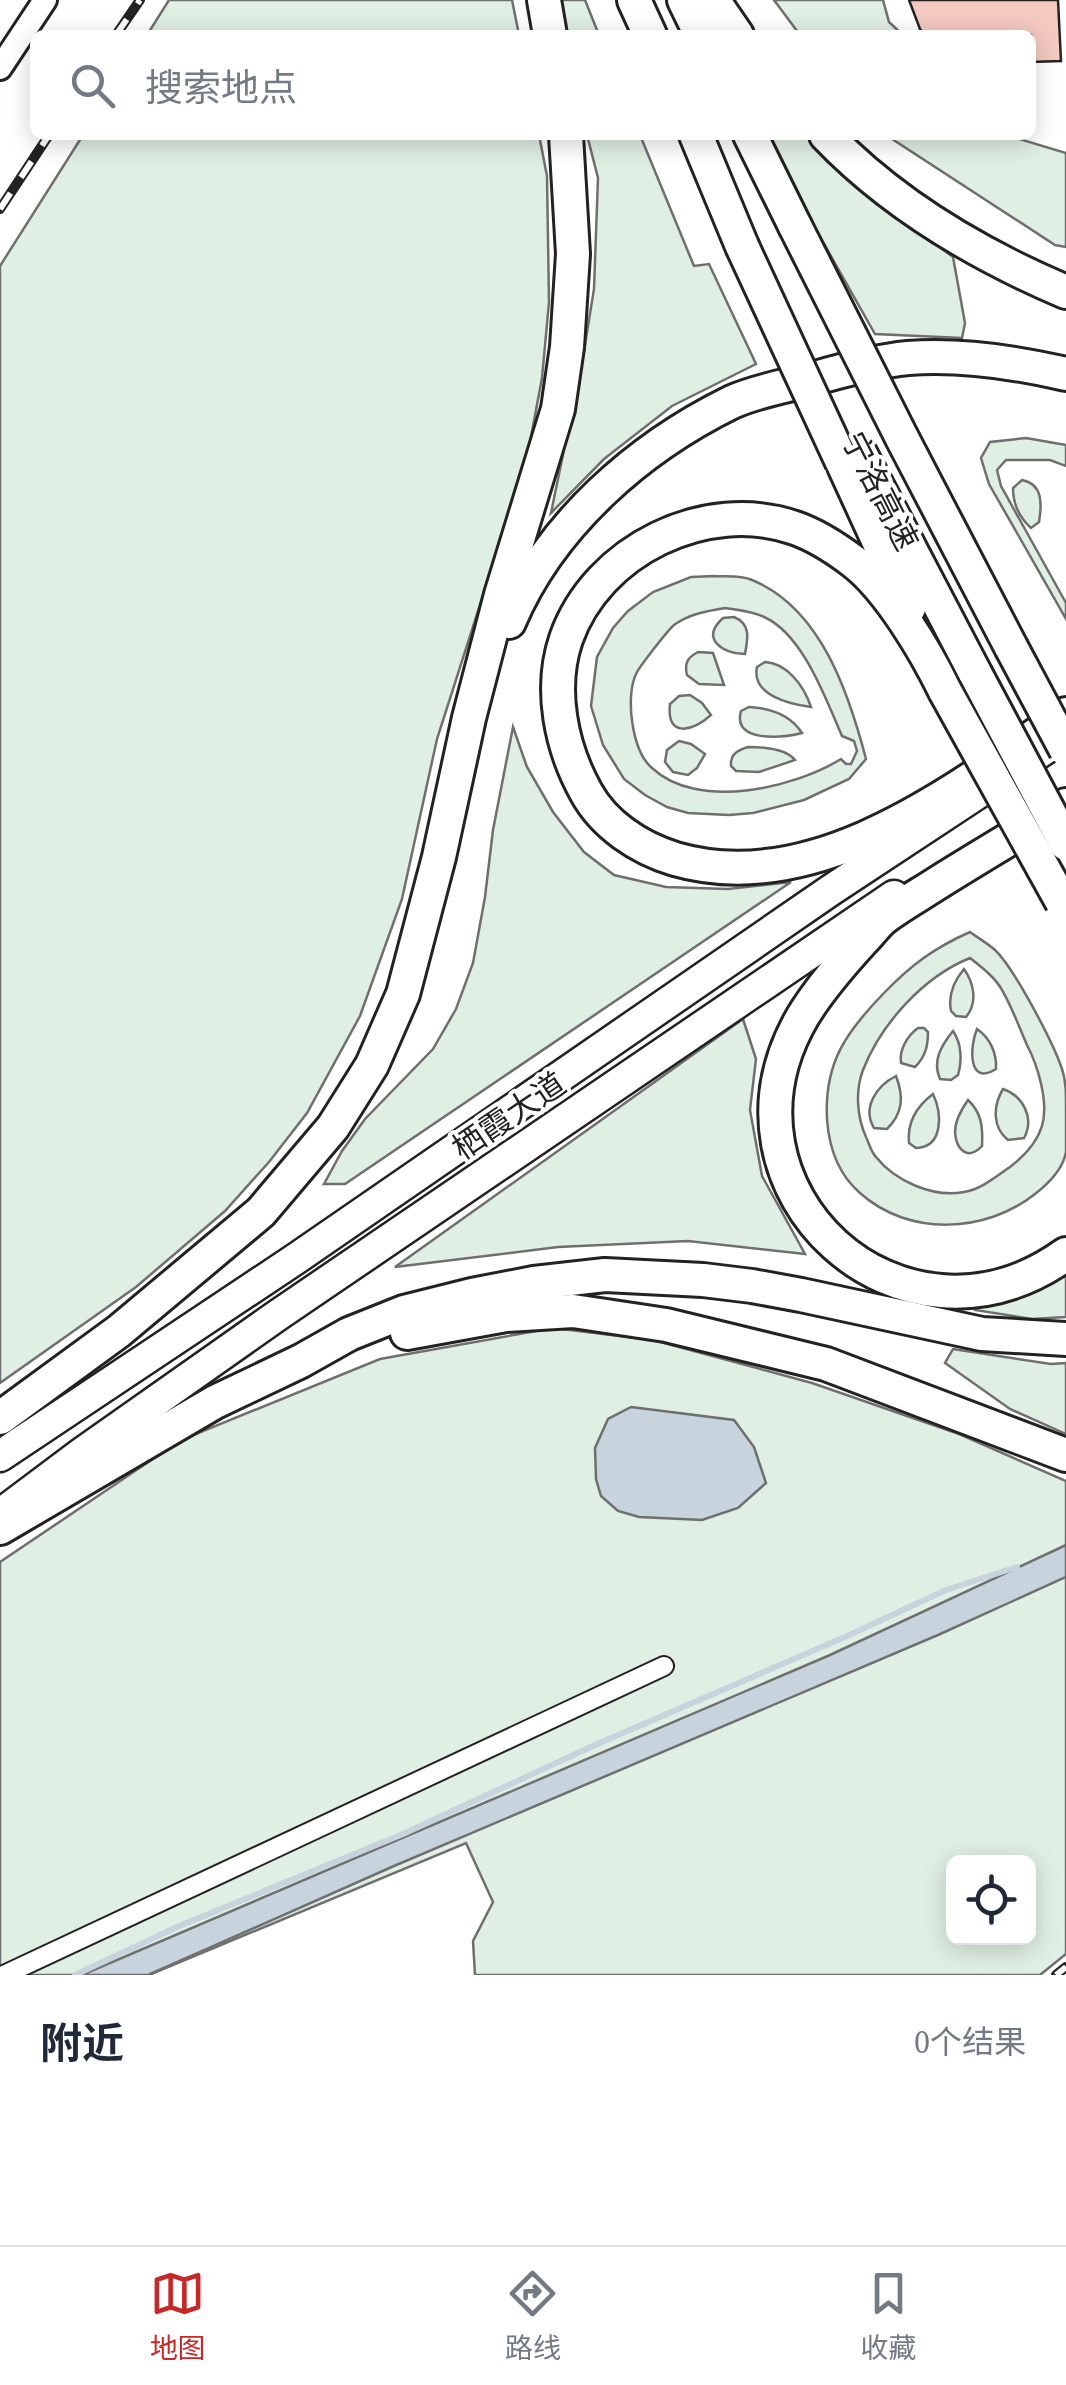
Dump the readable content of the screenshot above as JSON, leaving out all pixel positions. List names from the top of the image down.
{
  "streets": {
    "highway": ["宁洛高速", "栖霞大道"]
  },
  "page": {
    "search": "搜索地点",
    "heading": ["附近", "0个结果"],
    "nav": ["地图", "路线", "收藏"]
  }
}
